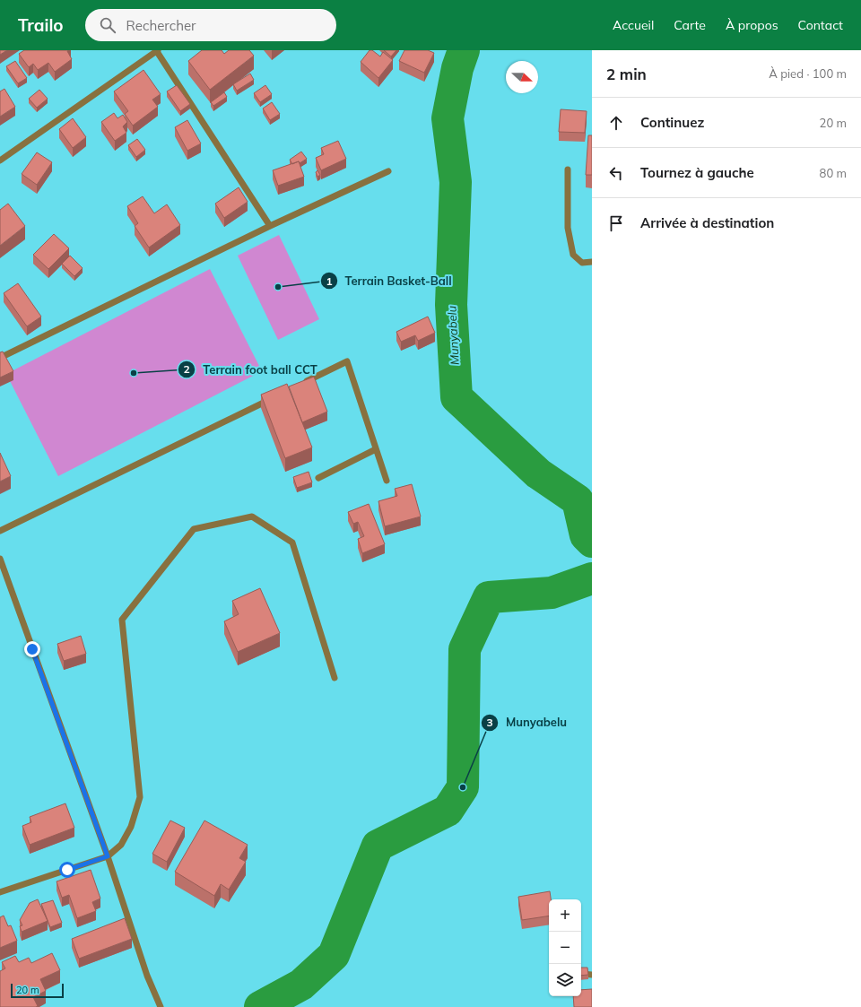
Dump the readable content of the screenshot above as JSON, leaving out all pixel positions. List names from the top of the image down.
{
  "water": ["Munyabelu"],
  "places": ["Terrain Basket-Ball", "Terrain foot ball CCT", "Munyabelu"],
  "scale_bar": "20 m",
  "north": "right",
  "page": {
    "header": "Trailo",
    "search": "Rechercher",
    "nav": [
      "Accueil",
      "Carte",
      "À propos",
      "Contact"
    ],
    "heading": ["2 min", "À pied · 100 m"],
    "list": [
      ["Continuez", "20 m"],
      ["Tournez à gauche", "80 m"],
      "Arrivée à destination"
    ],
    "map_buttons": ["+", "−"],
    "scale": "20 m"
  }
}
